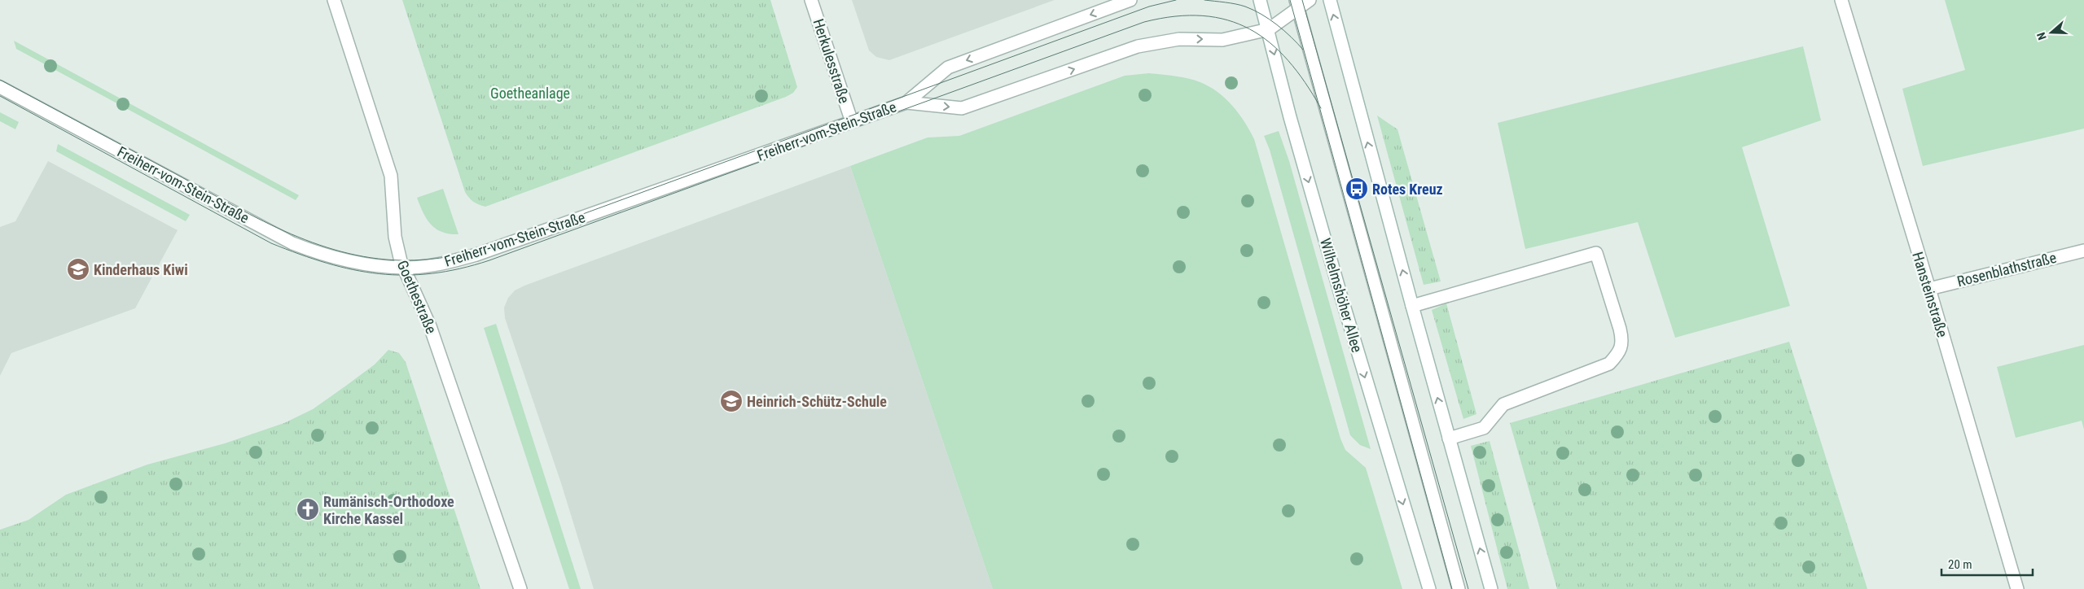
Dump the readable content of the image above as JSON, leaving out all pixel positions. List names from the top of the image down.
{
  "streets": {
    "street": [
      "Herkulesstraße",
      "Freiherr-vom-Stein-Straße",
      "Rosenblathstraße",
      "Hansteinstraße",
      "Wilhelmshöher Allee",
      "Goethestraße"
    ]
  },
  "crossings": [
    ["Herkulesstraße", "Freiherr-vom-Stein-Straße"],
    ["Freiherr-vom-Stein-Straße", "Wilhelmshöher Allee"],
    ["Freiherr-vom-Stein-Straße", "Goethestraße"],
    ["Rosenblathstraße", "Hansteinstraße"]
  ],
  "parks": ["Goetheanlage"],
  "places": {
    "bus stop": ["Rotes Kreuz"],
    "school or university": ["Kinderhaus Kiwi", "Heinrich-Schütz-Schule"],
    "church": ["Rumänisch-Orthodoxe Kirche Kassel"]
  },
  "scale_bar": "20 m",
  "north": "left"
}
